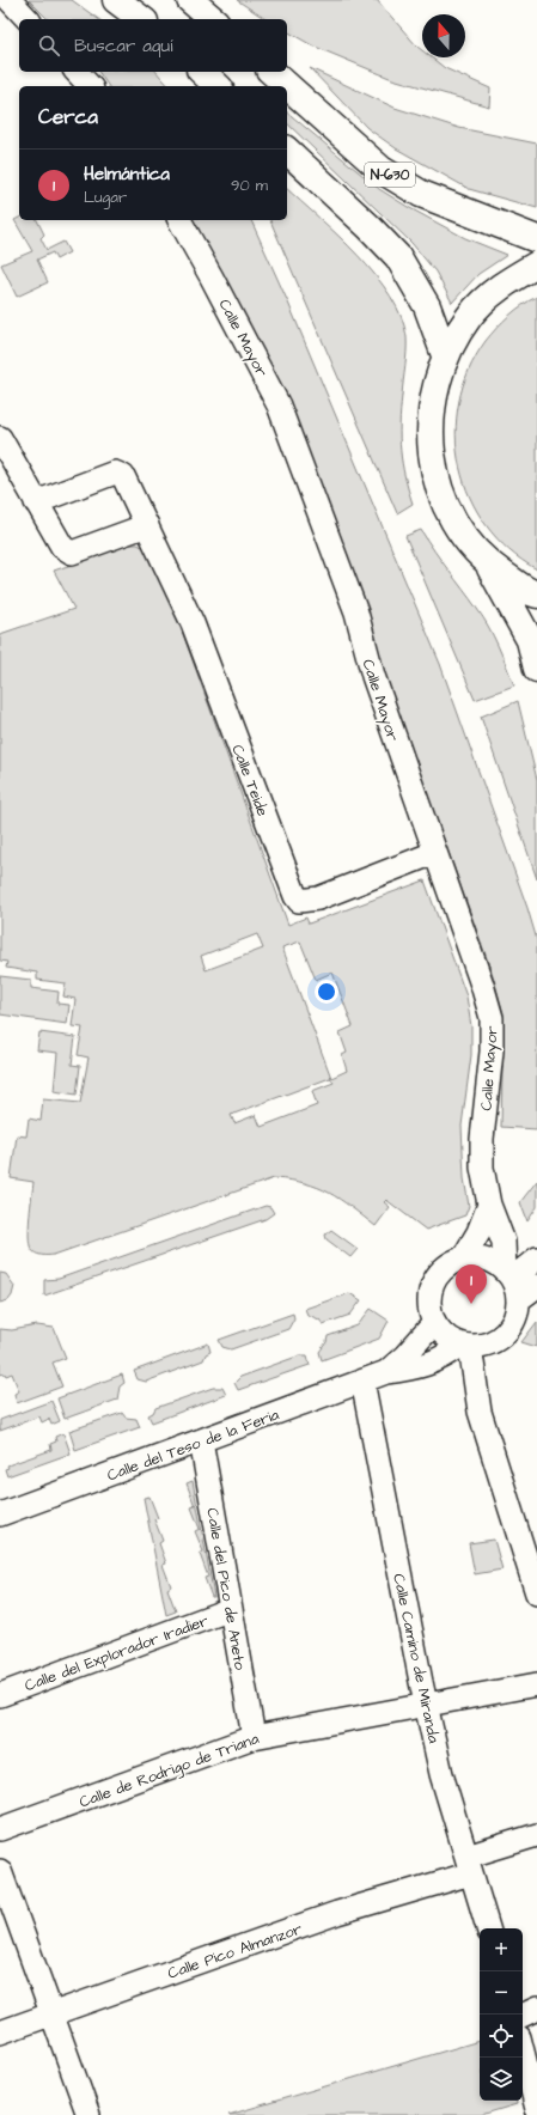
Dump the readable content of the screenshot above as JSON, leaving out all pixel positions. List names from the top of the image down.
{
  "streets": {
    "highway": ["N-630"],
    "street": [
      "Calle Mayor",
      "Calle Teide",
      "Calle del Teso de la Feria",
      "Calle del Pico de Aneto",
      "Calle del Explorador Iradier",
      "Calle Camino de Miranda",
      "Calle de Rodrigo de Triana",
      "Calle Pico Almanzor"
    ]
  },
  "crossings": [
    ["Calle Mayor", "Calle Teide"],
    ["Calle Mayor", "Calle del Teso de la Feria"],
    ["Calle del Teso de la Feria", "Calle del Pico de Aneto"],
    ["Calle del Teso de la Feria", "Calle Camino de Miranda"],
    ["Calle del Pico de Aneto", "Calle del Explorador Iradier"],
    ["Calle del Pico de Aneto", "Calle de Rodrigo de Triana"],
    ["Calle Camino de Miranda", "Calle de Rodrigo de Triana"],
    ["Calle Camino de Miranda", "Calle Pico Almanzor"]
  ],
  "north": "top",
  "page": {
    "search": "Buscar aquí",
    "heading": "Cerca",
    "list": [
      {
        "mark": "1",
        "name": "Helmántica",
        "note": "Lugar",
        "value": "90 m"
      }
    ],
    "pins": "1",
    "map_buttons": ["+", "−"]
  }
}
